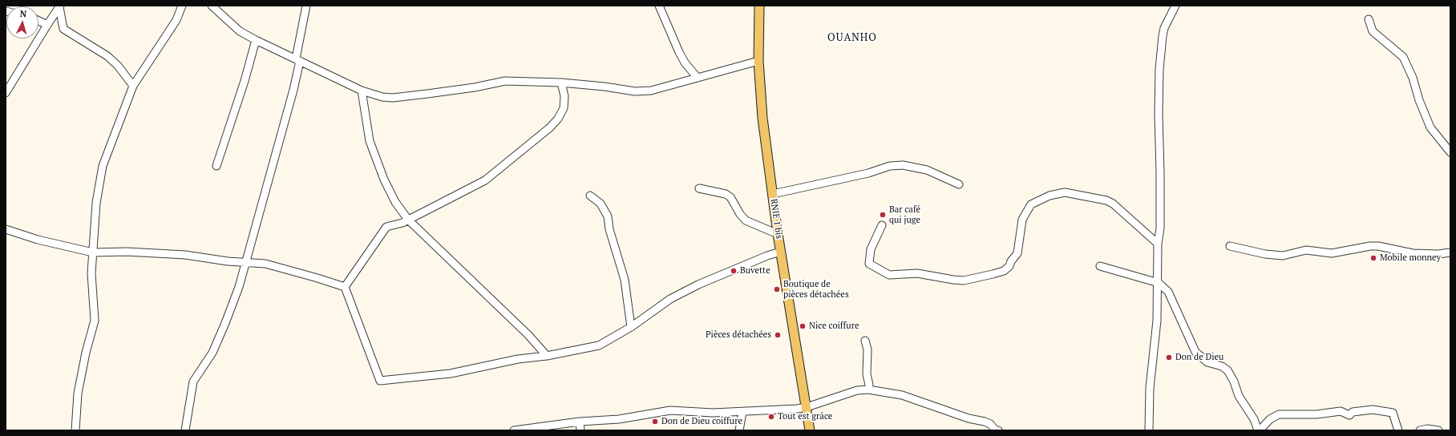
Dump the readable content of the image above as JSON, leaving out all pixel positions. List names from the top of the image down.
{
  "streets": {
    "main road": ["RNIE 1 bis"]
  },
  "districts": ["OUANHO"],
  "places": [
    "Bar café qui juge",
    "Mobile monney",
    "Buvette",
    "Boutique de pièces détachées",
    "Nice coiffure",
    "Pièces détachées",
    "Don de Dieu",
    "Tout est grâce",
    "Don de Dieu coiffure"
  ],
  "north": "top"
}
